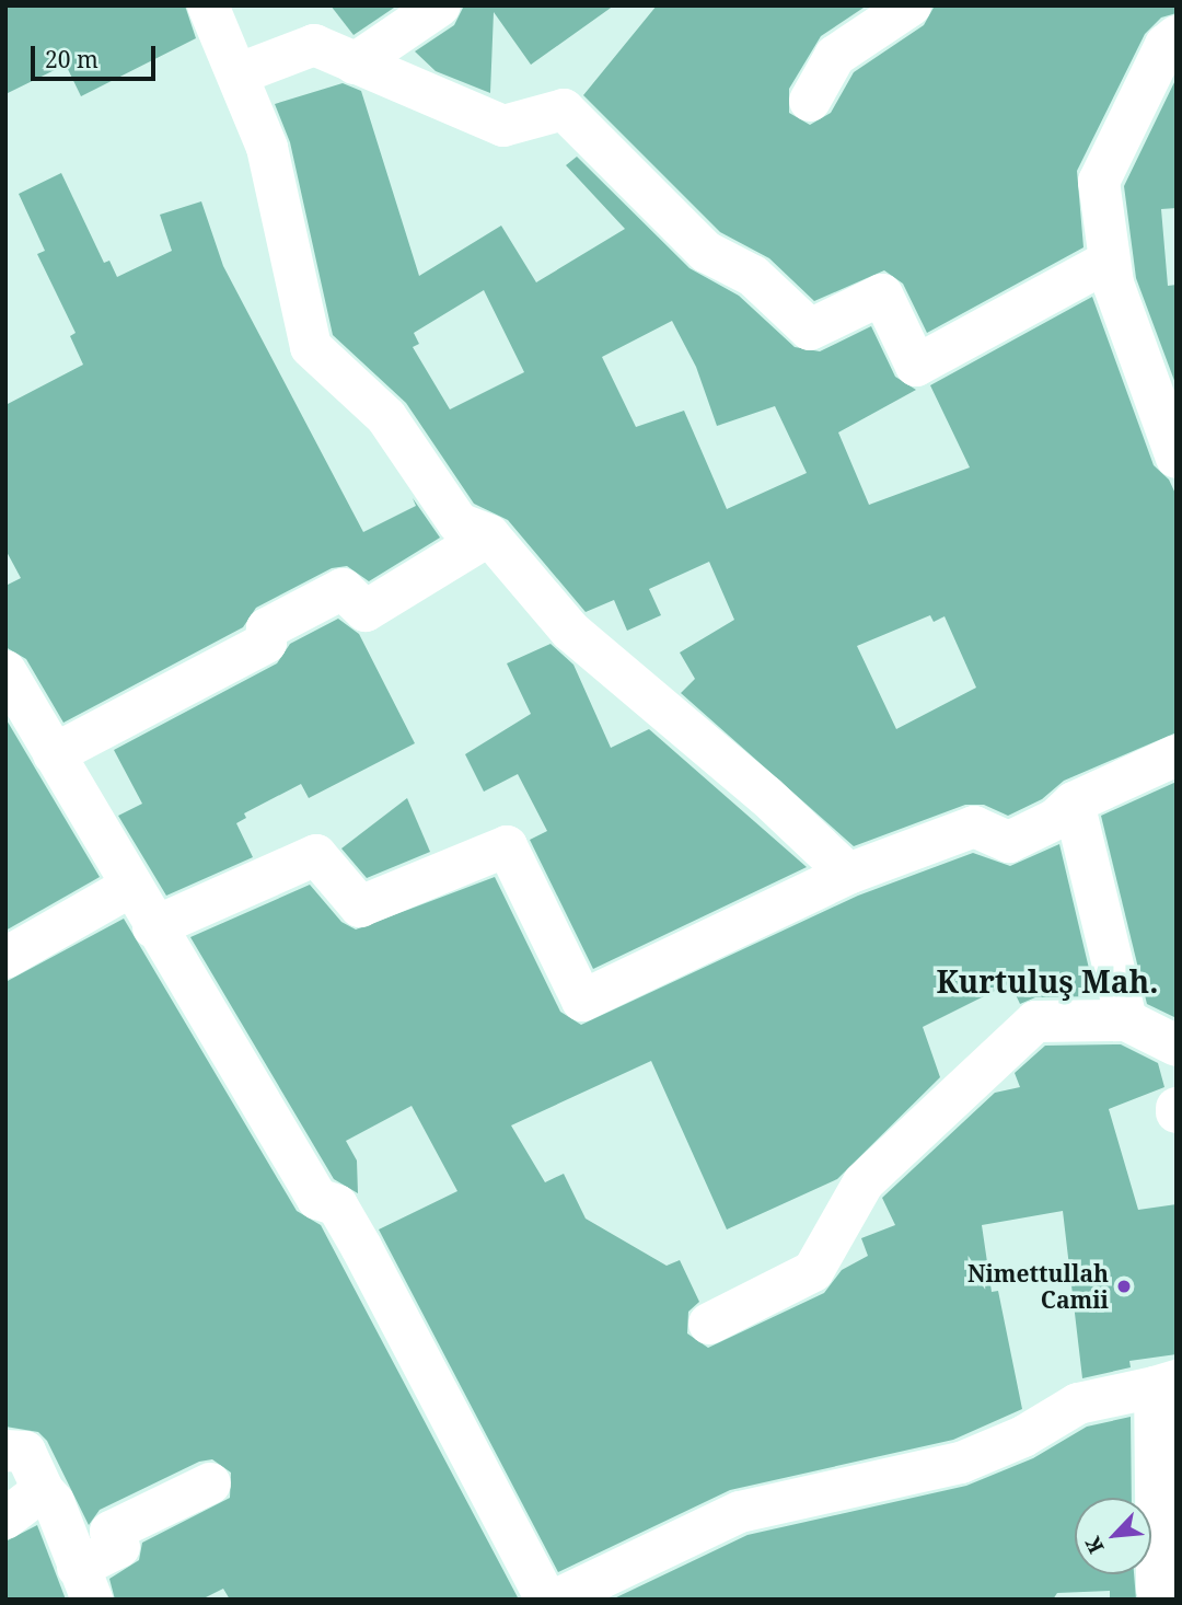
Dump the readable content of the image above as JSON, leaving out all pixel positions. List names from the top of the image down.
{
  "districts": ["Kurtuluş Mah."],
  "places": ["Nimettullah Camii"],
  "scale_bar": "20 m",
  "north": "bottom left"
}
